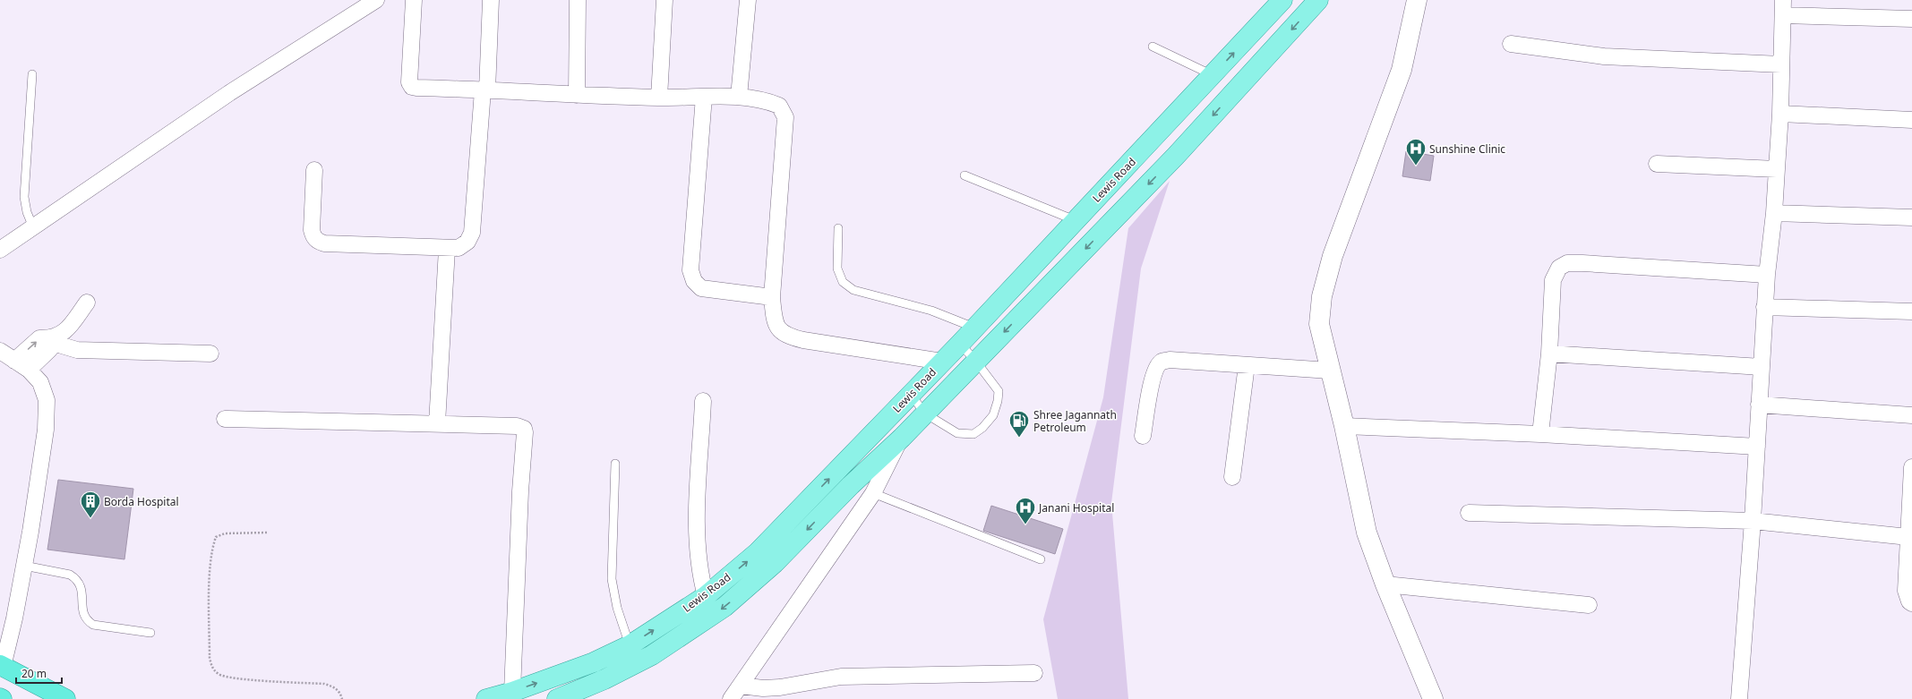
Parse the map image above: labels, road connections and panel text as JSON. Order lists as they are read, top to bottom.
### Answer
{
  "streets": {
    "main road": ["Lewis Road"]
  },
  "places": {
    "hospital": ["Sunshine Clinic", "Janani Hospital"],
    "fuel station": ["Shree Jagannath Petroleum"],
    "building": ["Borda Hospital"]
  },
  "scale_bar": "20 m"
}
